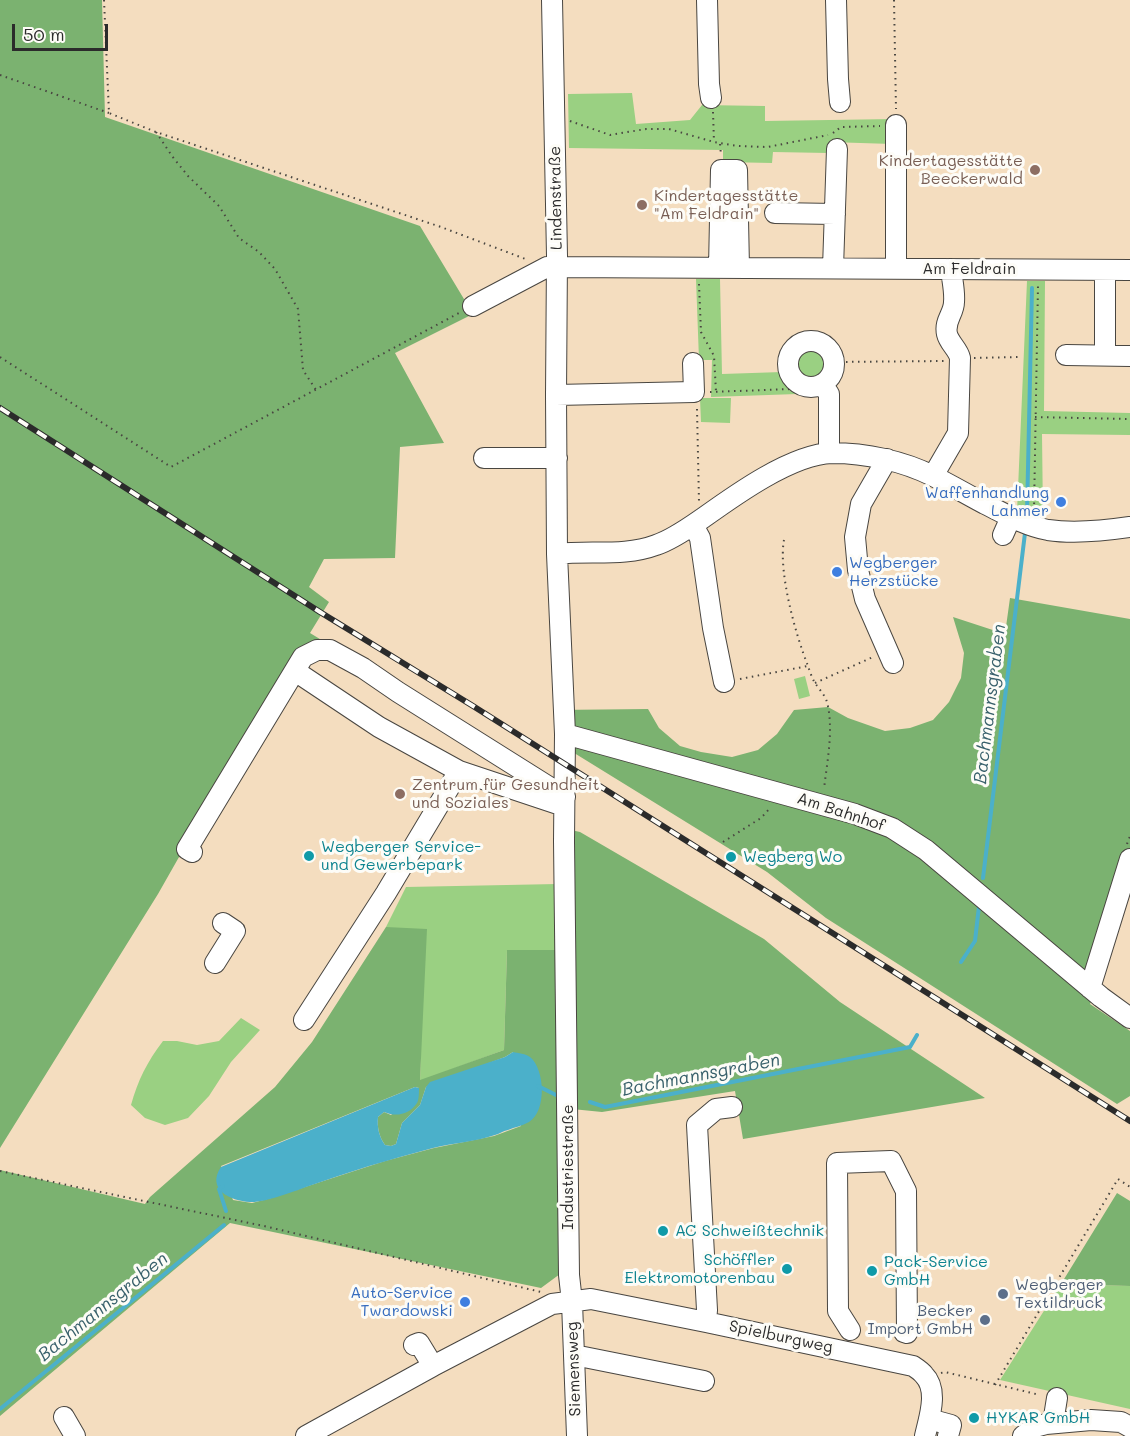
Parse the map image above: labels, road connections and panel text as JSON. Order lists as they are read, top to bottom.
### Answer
{
  "streets": {
    "street": [
      "Lindenstraße",
      "Am Feldrain",
      "Am Bahnhof",
      "Industriestraße",
      "Spielburgweg",
      "Siemensweg"
    ]
  },
  "crossings": [
    ["Lindenstraße", "Am Feldrain"],
    ["Lindenstraße", "Am Bahnhof"],
    ["Lindenstraße", "Industriestraße"],
    ["Am Bahnhof", "Industriestraße"],
    ["Industriestraße", "Spielburgweg"],
    ["Industriestraße", "Siemensweg"],
    ["Spielburgweg", "Siemensweg"]
  ],
  "water": ["Bachmannsgraben"],
  "places": [
    "Kindertagesstätte Beeckerwald",
    "Kindertagesstätte \"Am Feldrain\"",
    "Waffenhandlung Lahmer",
    "Wegberger Herzstücke",
    "Zentrum für Gesundheit und Soziales",
    "Wegberger Service- und Gewerbepark",
    "Wegberg Wo",
    "AC Schweißtechnik",
    "Schöffler Elektromotorenbau",
    "Pack-Service GmbH",
    "Wegberger Textildruck",
    "Auto-Service Twardowski",
    "Becker Import GmbH",
    "HYKAR GmbH"
  ],
  "scale_bar": "50 m"
}
